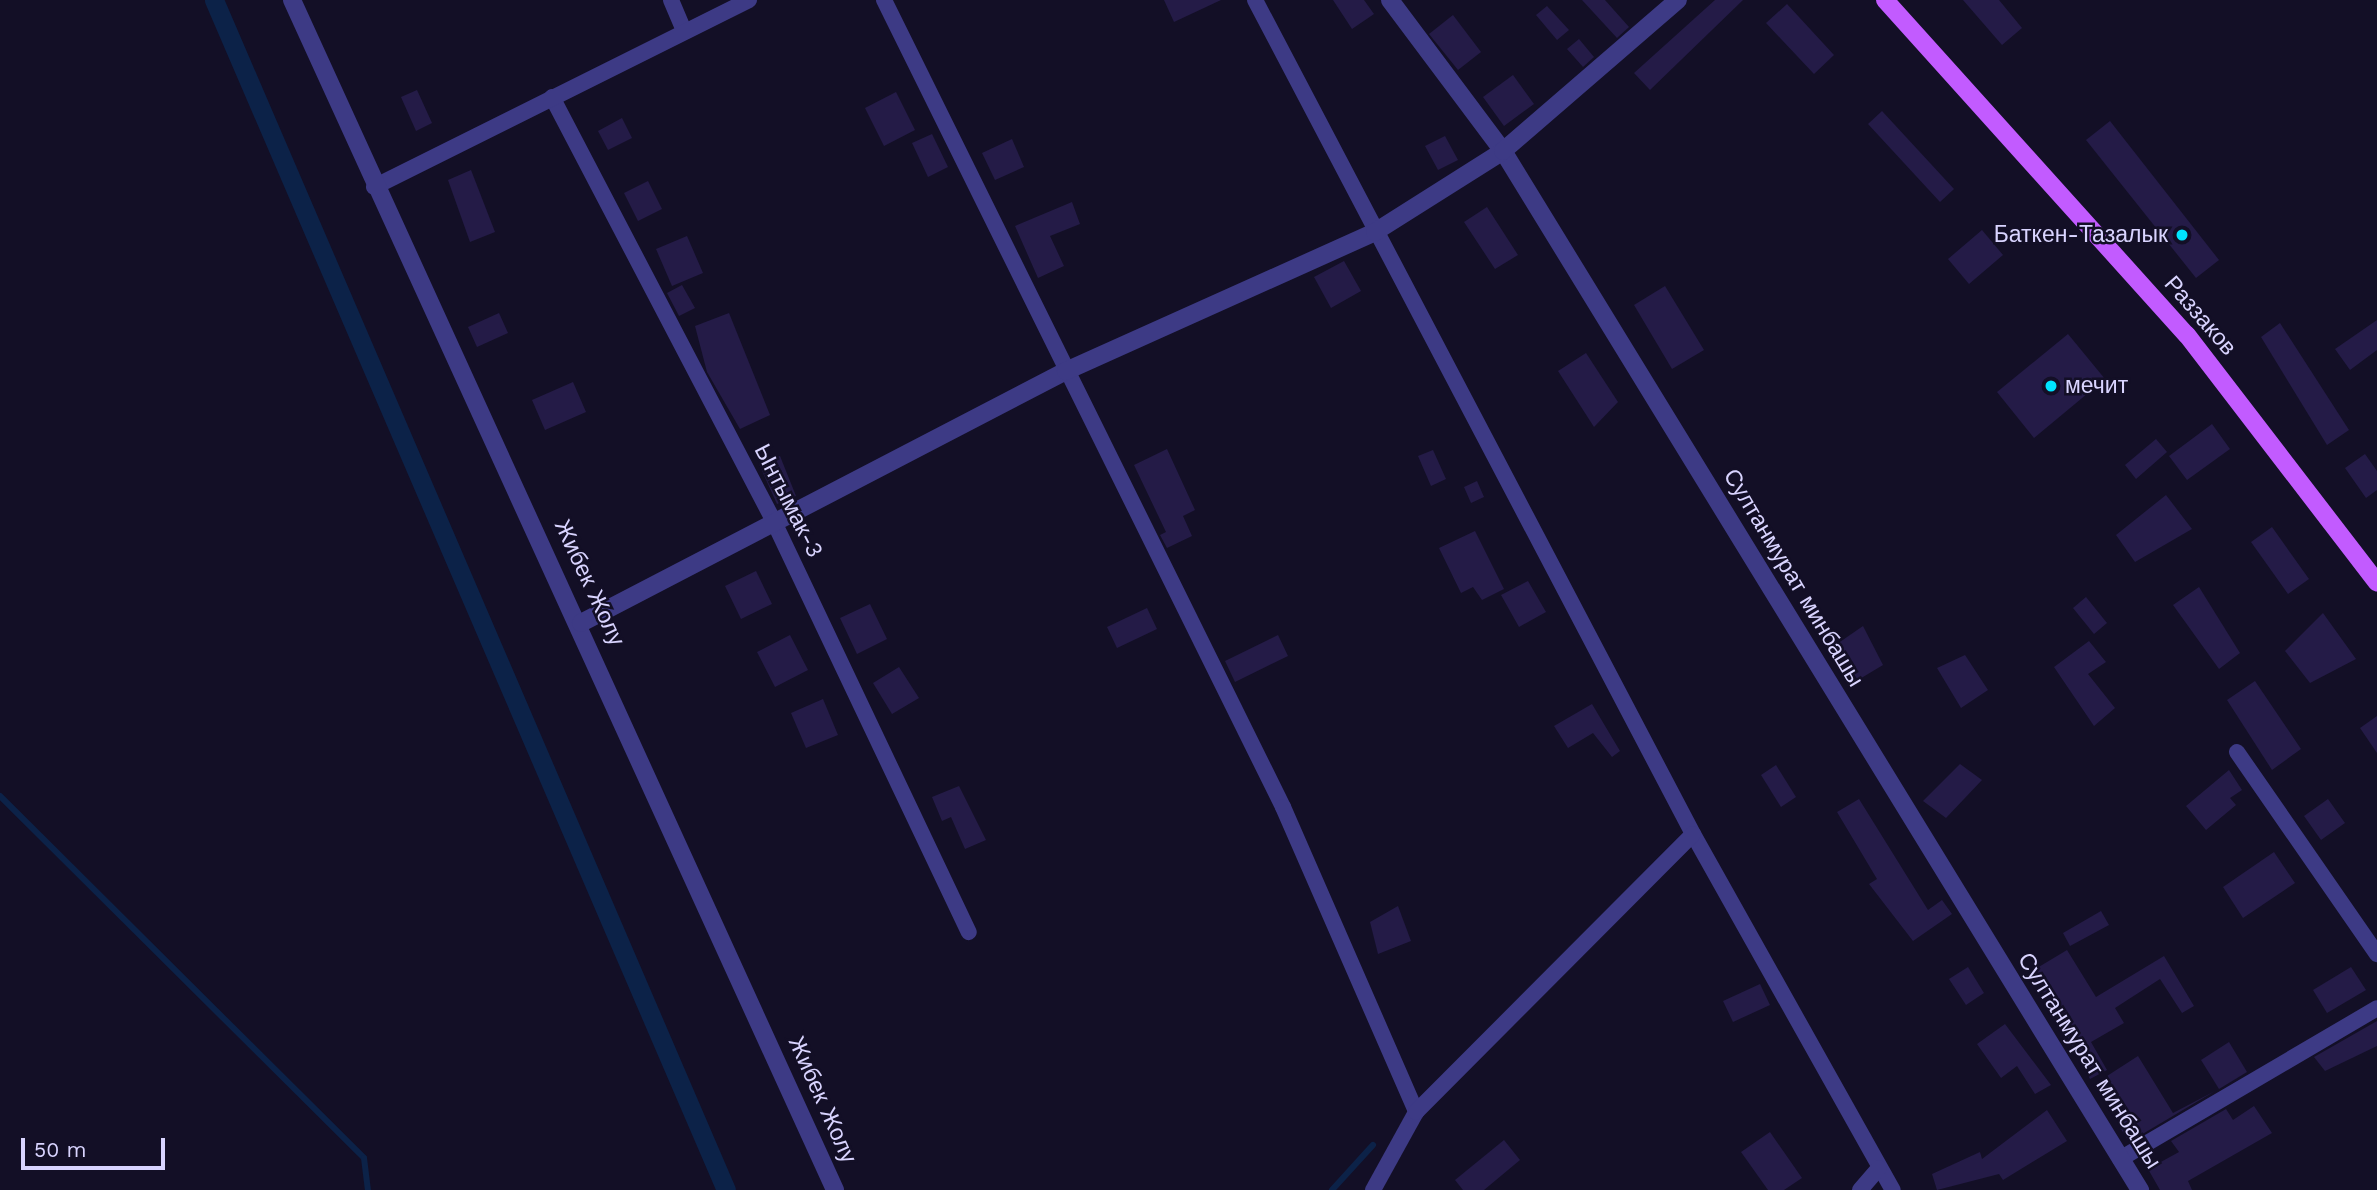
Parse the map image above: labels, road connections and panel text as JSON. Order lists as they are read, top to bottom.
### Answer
{
  "streets": {
    "main road": ["Раззаков"],
    "street": ["Ынтымак-3", "Султанмурат минбашы", "Жибек Жолу"]
  },
  "places": ["Баткен-Тазалык", "мечит"],
  "scale_bar": "50 m"
}
